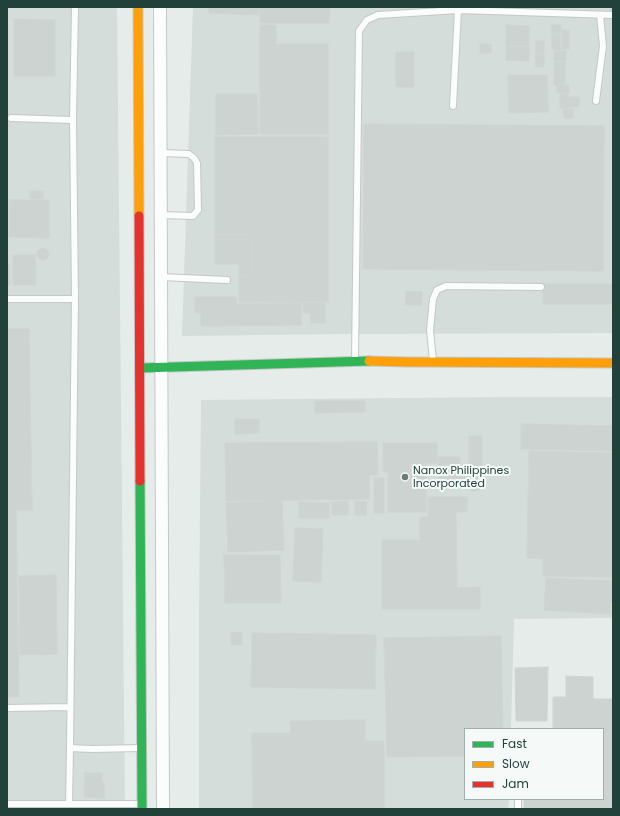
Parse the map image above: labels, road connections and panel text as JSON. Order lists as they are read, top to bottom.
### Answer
{
  "places": ["Nanox Philippines Incorporated"],
  "legend": ["Fast", "Slow", "Jam"]
}
